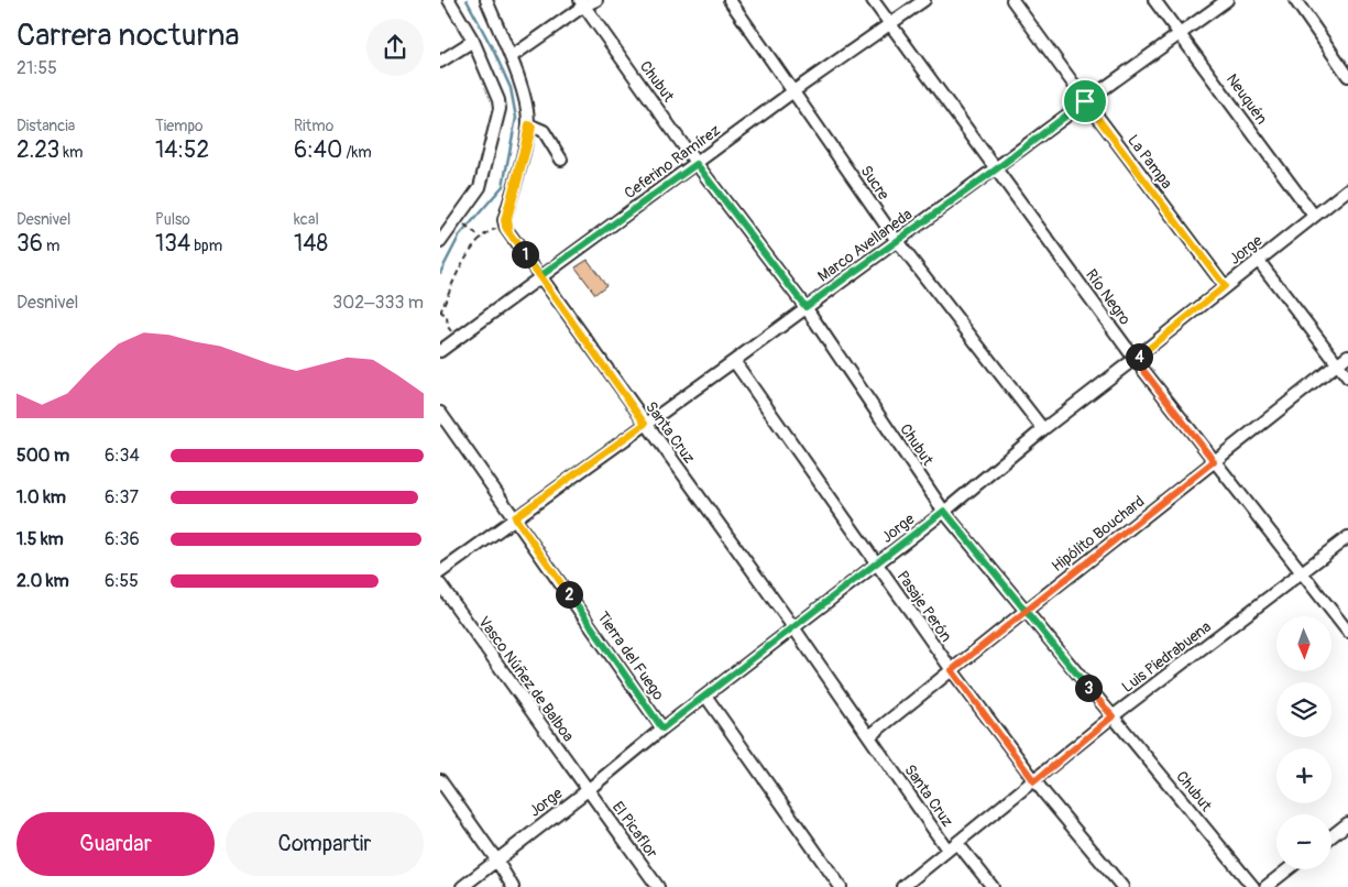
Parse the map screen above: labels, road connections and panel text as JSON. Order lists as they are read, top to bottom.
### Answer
{
  "streets": {
    "street": [
      "Chubut",
      "Neuquén",
      "Ceferino Ramírez",
      "La Pampa",
      "Sucre",
      "Marco Avellaneda",
      "Jorge",
      "Río Negro",
      "Santa Cruz",
      "Hipólito Bouchard",
      "Pasaje Perón",
      "Tierra del Fuego",
      "Luis Piedrabuena",
      "Vasco Núñez de Balboa",
      "El Picaflor"
    ]
  },
  "crossings": [
    ["Chubut", "Ceferino Ramírez"],
    ["Chubut", "Marco Avellaneda"],
    ["Chubut", "Jorge"],
    ["Chubut", "Hipólito Bouchard"],
    ["Chubut", "Luis Piedrabuena"],
    ["Neuquén", "Marco Avellaneda"],
    ["Neuquén", "Jorge"],
    ["Ceferino Ramírez", "Sucre"],
    ["Ceferino Ramírez", "Río Negro"],
    ["Ceferino Ramírez", "Santa Cruz"],
    ["La Pampa", "Marco Avellaneda"],
    ["La Pampa", "Jorge"],
    ["Sucre", "Marco Avellaneda"],
    ["Sucre", "Jorge"],
    ["Marco Avellaneda", "Río Negro"],
    ["Marco Avellaneda", "Santa Cruz"],
    ["Marco Avellaneda", "Pasaje Perón"],
    ["Marco Avellaneda", "Tierra del Fuego"],
    ["Jorge", "Río Negro"],
    ["Jorge", "Santa Cruz"],
    ["Jorge", "Pasaje Perón"],
    ["Jorge", "Tierra del Fuego"],
    ["Jorge", "Vasco Núñez de Balboa"],
    ["Jorge", "El Picaflor"],
    ["Río Negro", "Hipólito Bouchard"],
    ["Río Negro", "Luis Piedrabuena"],
    ["Santa Cruz", "Hipólito Bouchard"],
    ["Santa Cruz", "Luis Piedrabuena"],
    ["Hipólito Bouchard", "Pasaje Perón"],
    ["Pasaje Perón", "Luis Piedrabuena"],
    ["Vasco Núñez de Balboa", "El Picaflor"]
  ],
  "north": "bottom",
  "page": {
    "heading": ["Carrera nocturna", "21:55"],
    "stats": [
      ["Distancia", "2.23 km"],
      ["Tiempo", "14:52"],
      ["Ritmo", "6:40 /km"],
      ["Desnivel", "36 m"],
      ["Pulso", "134 bpm"],
      ["kcal", "148"]
    ],
    "pins": [
      "1",
      "4",
      "2",
      "3"
    ],
    "chart": ["Desnivel", "302–333 m"],
    "list": [
      {
        "name": "500 m",
        "note": "6:34"
      },
      {
        "name": "1.0 km",
        "note": "6:37"
      },
      {
        "name": "1.5 km",
        "note": "6:36"
      },
      {
        "name": "2.0 km",
        "note": "6:55"
      }
    ],
    "map_buttons": ["+", "−"],
    "buttons": ["Guardar", "Compartir"]
  }
}
